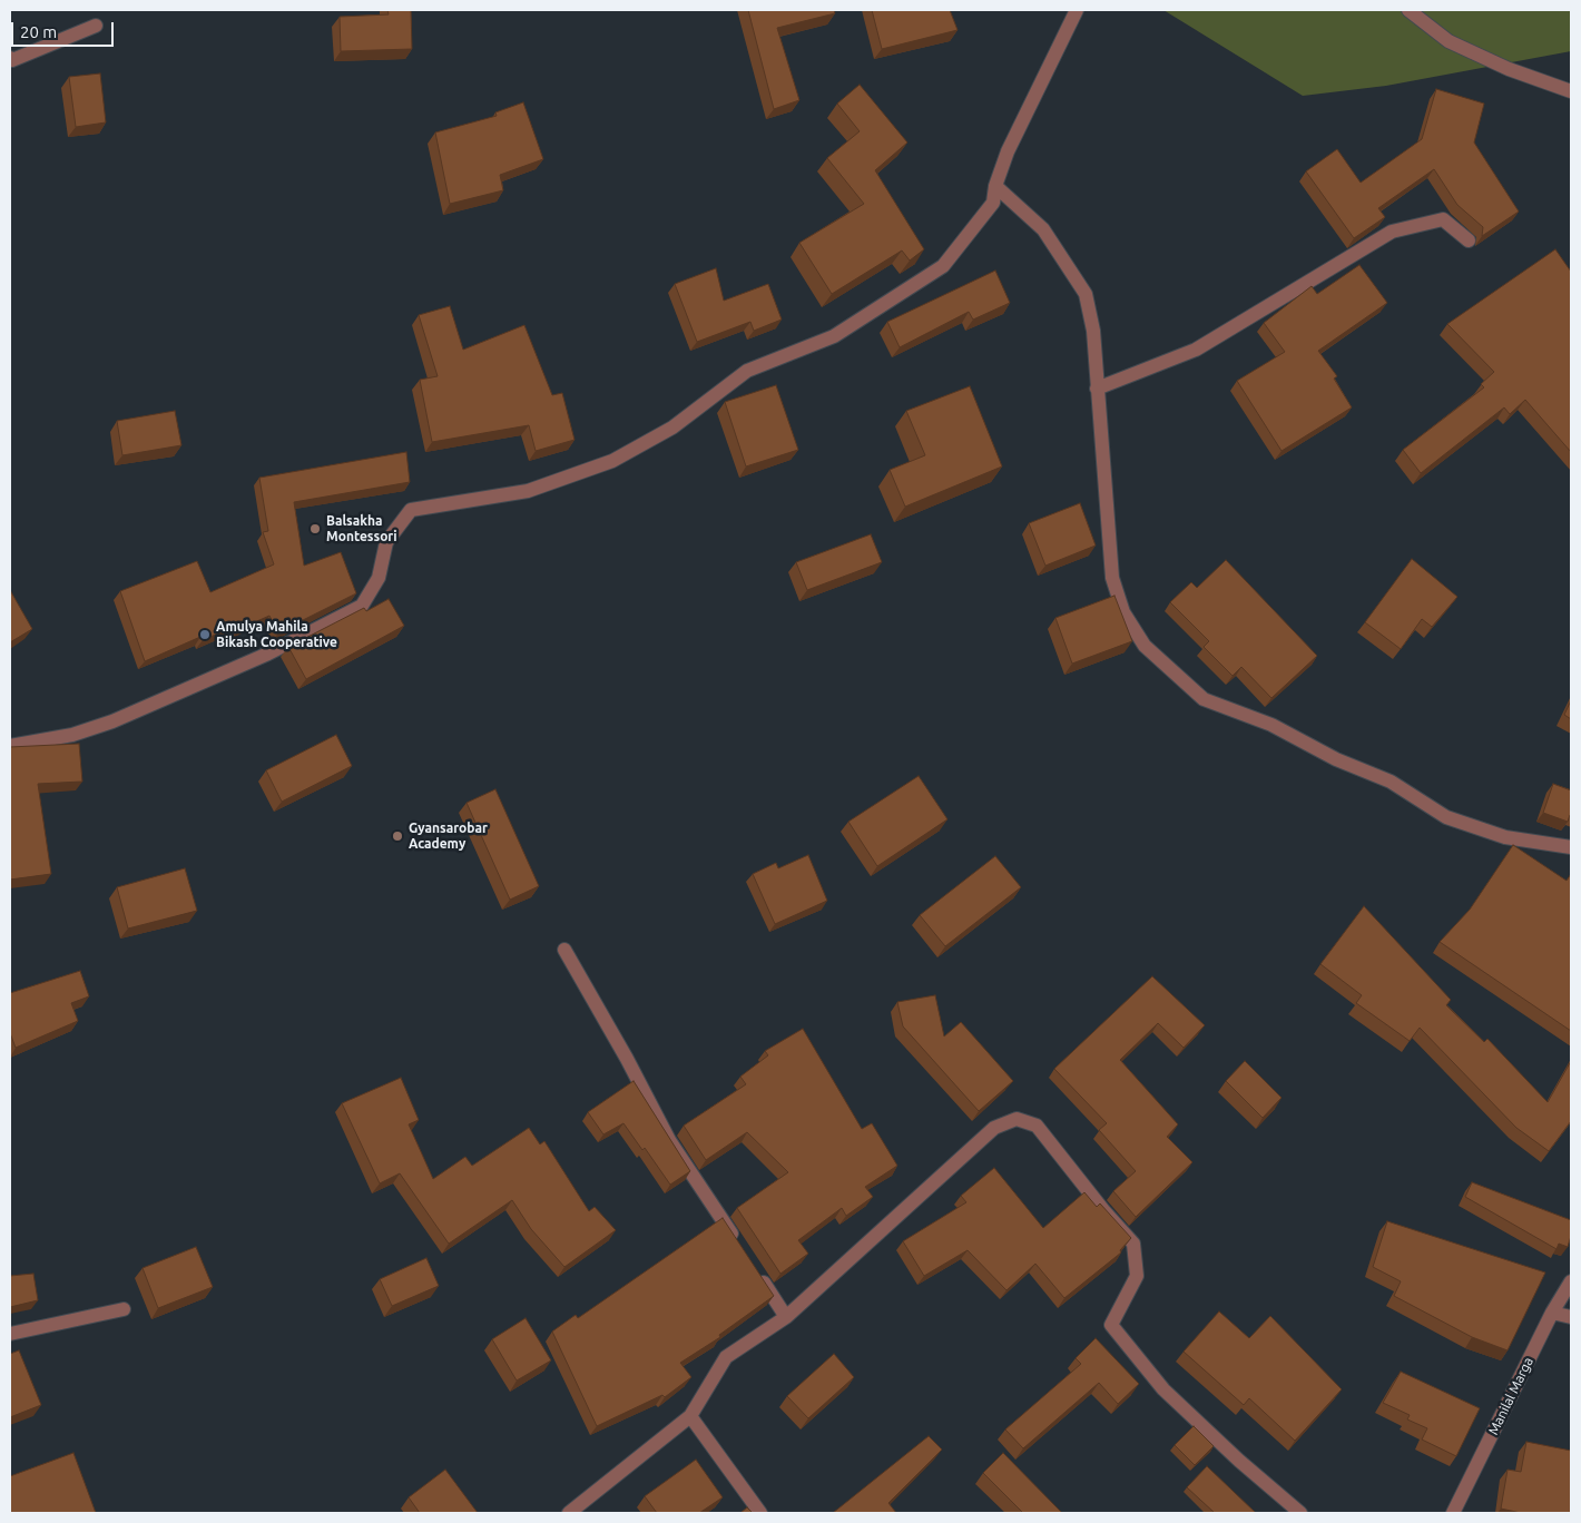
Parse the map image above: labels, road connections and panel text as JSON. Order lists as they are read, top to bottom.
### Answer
{
  "streets": {
    "street": ["Manilal Marga"]
  },
  "places": ["Balsakha Montessori", "Amulya Mahila Bikash Cooperative", "Gyansarobar Academy"],
  "scale_bar": "20 m"
}
